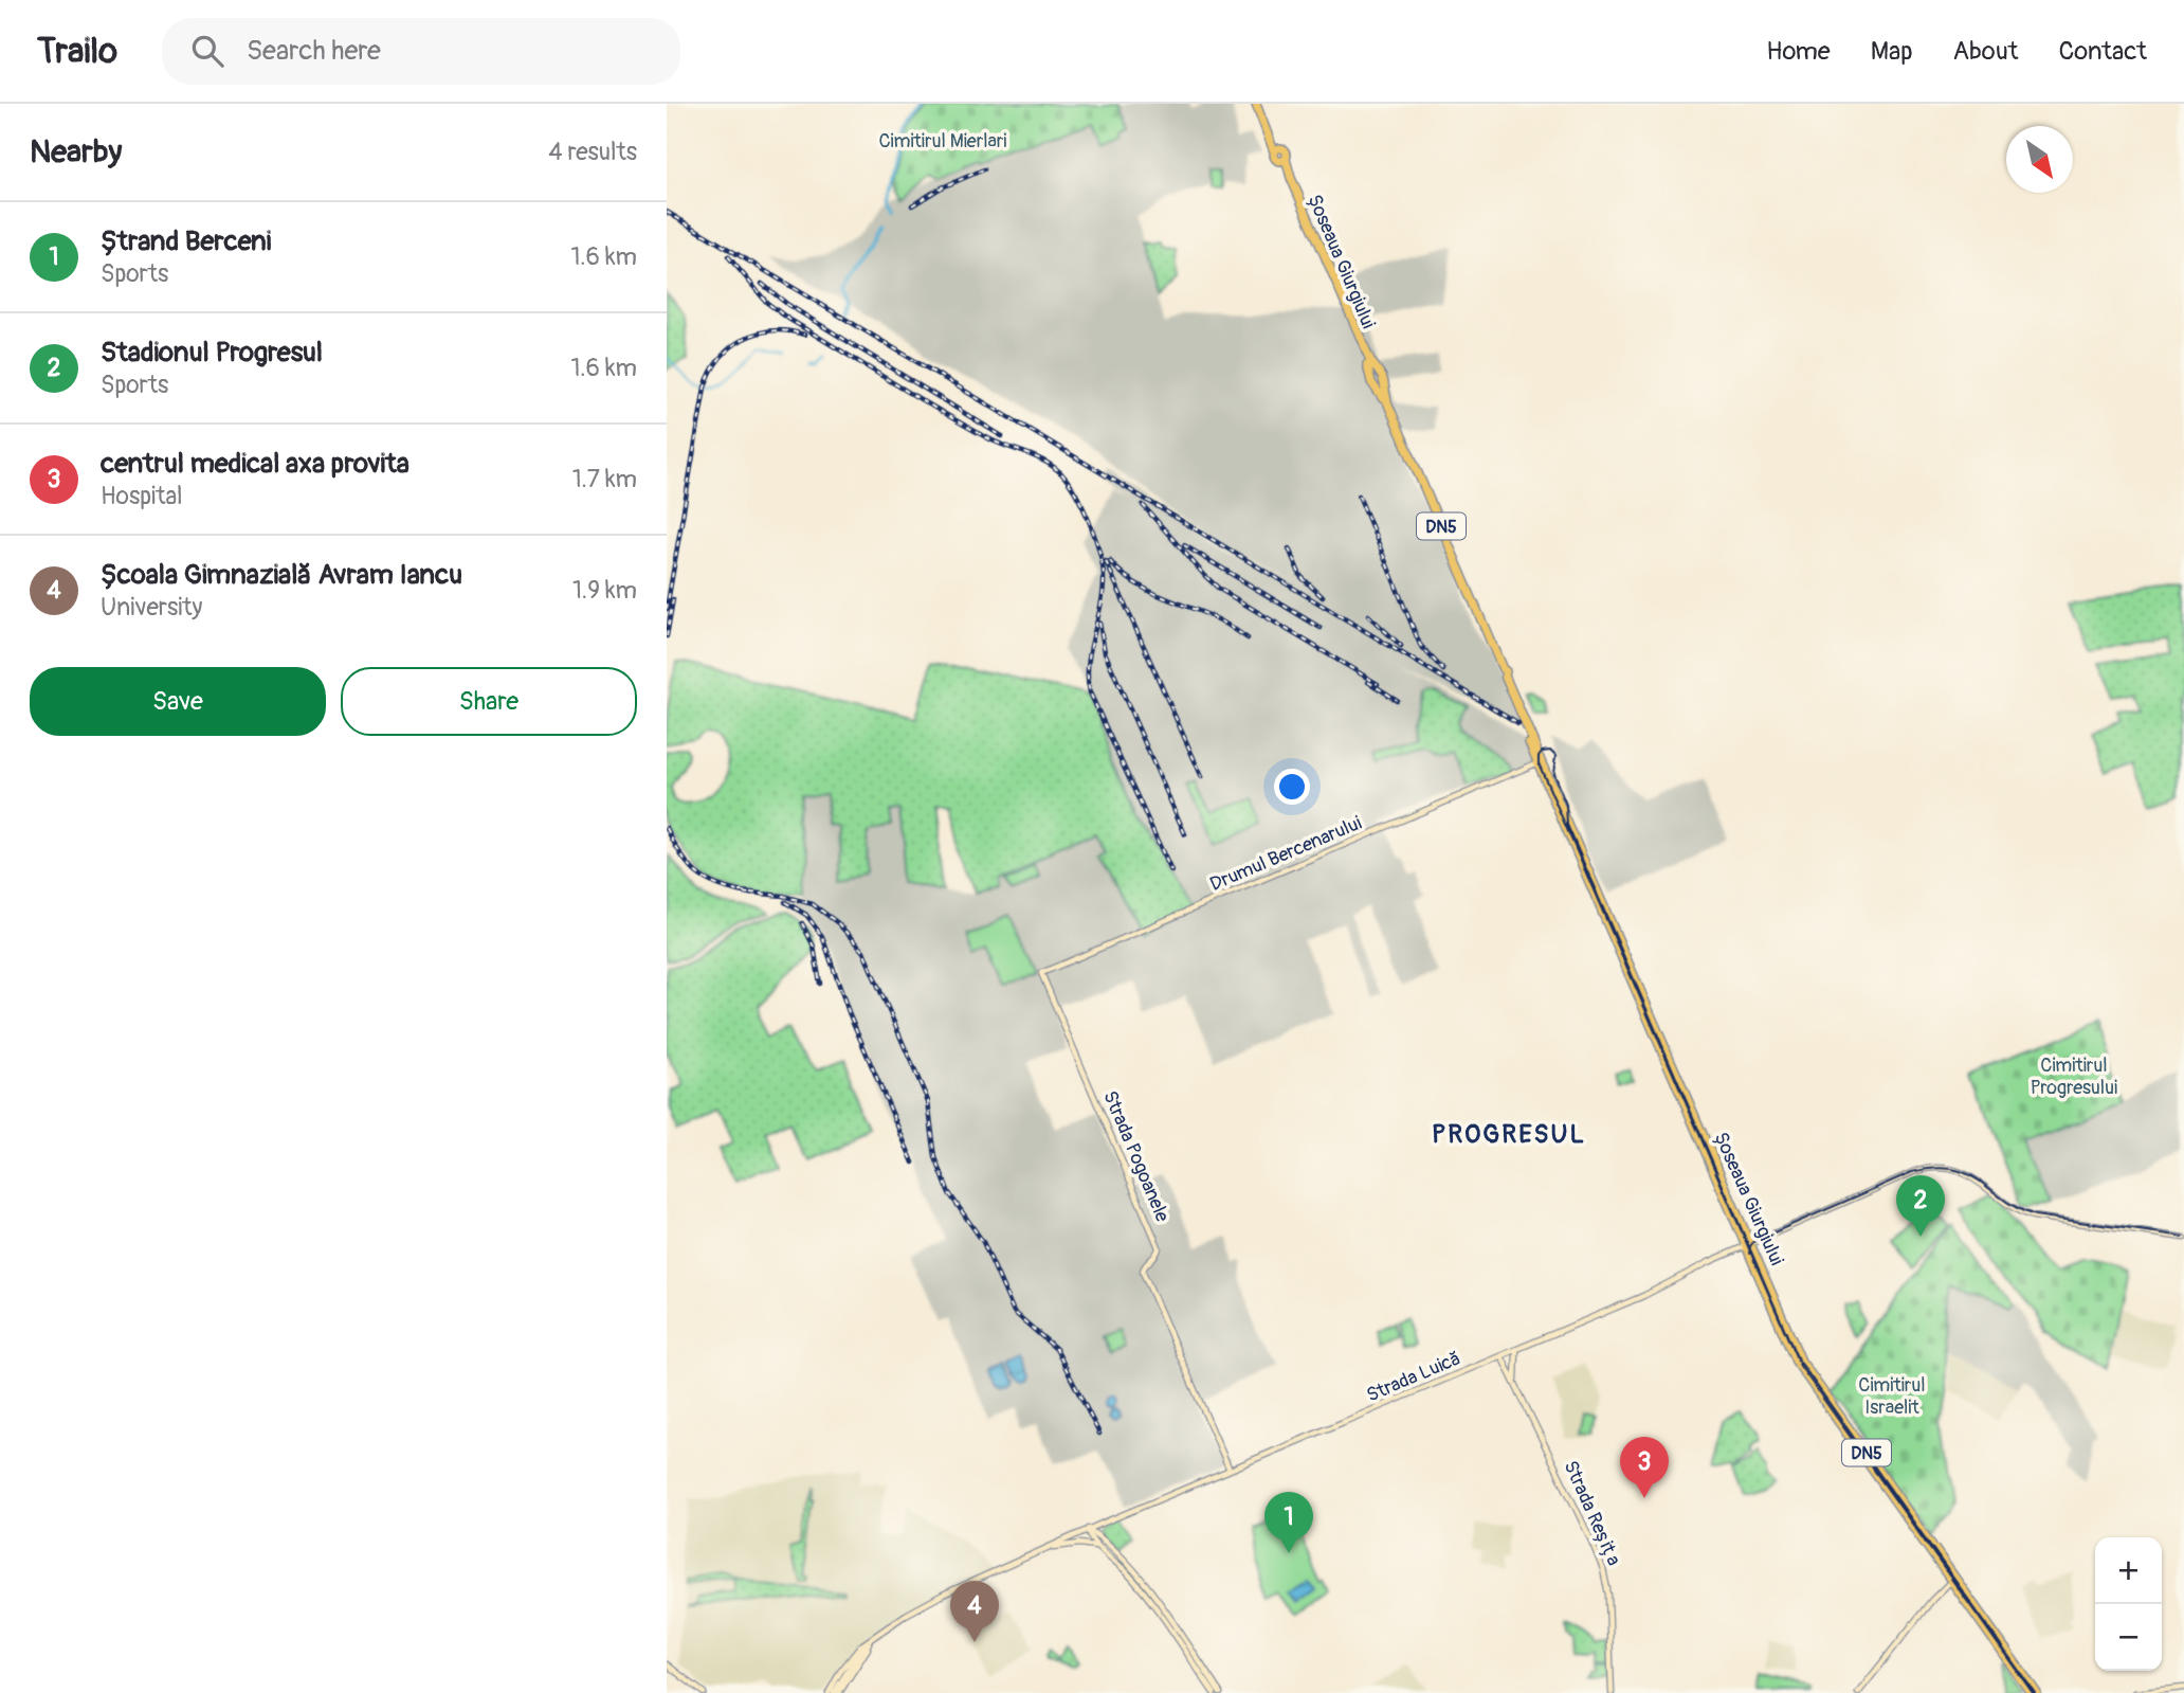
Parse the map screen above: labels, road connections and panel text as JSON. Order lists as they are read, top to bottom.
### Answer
{
  "streets": {
    "highway": ["Șoseaua Giurgiului", "DN5"],
    "main road": [
      "Drumul Bercenarului",
      "Strada Pogoanele",
      "Strada Luică",
      "Strada Reșița"
    ]
  },
  "crossings": [
    ["Șoseaua Giurgiului", "Drumul Bercenarului"],
    ["Șoseaua Giurgiului", "Strada Luică"],
    ["Drumul Bercenarului", "Strada Pogoanele"],
    ["Strada Pogoanele", "Strada Luică"],
    ["Strada Luică", "Strada Reșița"]
  ],
  "districts": ["PROGRESUL"],
  "parks": ["Cimitirul Mierlari", "Cimitirul Progresului", "Cimitirul Israelit"],
  "north": "bottom right",
  "page": {
    "header": "Trailo",
    "search": "Search here",
    "nav": [
      "Home",
      "Map",
      "About",
      "Contact"
    ],
    "heading": ["Nearby", "4 results"],
    "list": [
      {
        "mark": "1",
        "name": "Ștrand Berceni",
        "note": "Sports",
        "value": "1.6 km"
      },
      {
        "mark": "2",
        "name": "Stadionul Progresul",
        "note": "Sports",
        "value": "1.6 km"
      },
      {
        "mark": "3",
        "name": "centrul medical axa provita",
        "note": "Hospital",
        "value": "1.7 km"
      },
      {
        "mark": "4",
        "name": "Școala Gimnazială Avram Iancu",
        "note": "University",
        "value": "1.9 km"
      }
    ],
    "buttons": ["Save", "Share"],
    "pins": [
      "2",
      "3",
      "1",
      "4"
    ],
    "map_buttons": ["+", "−"]
  }
}
